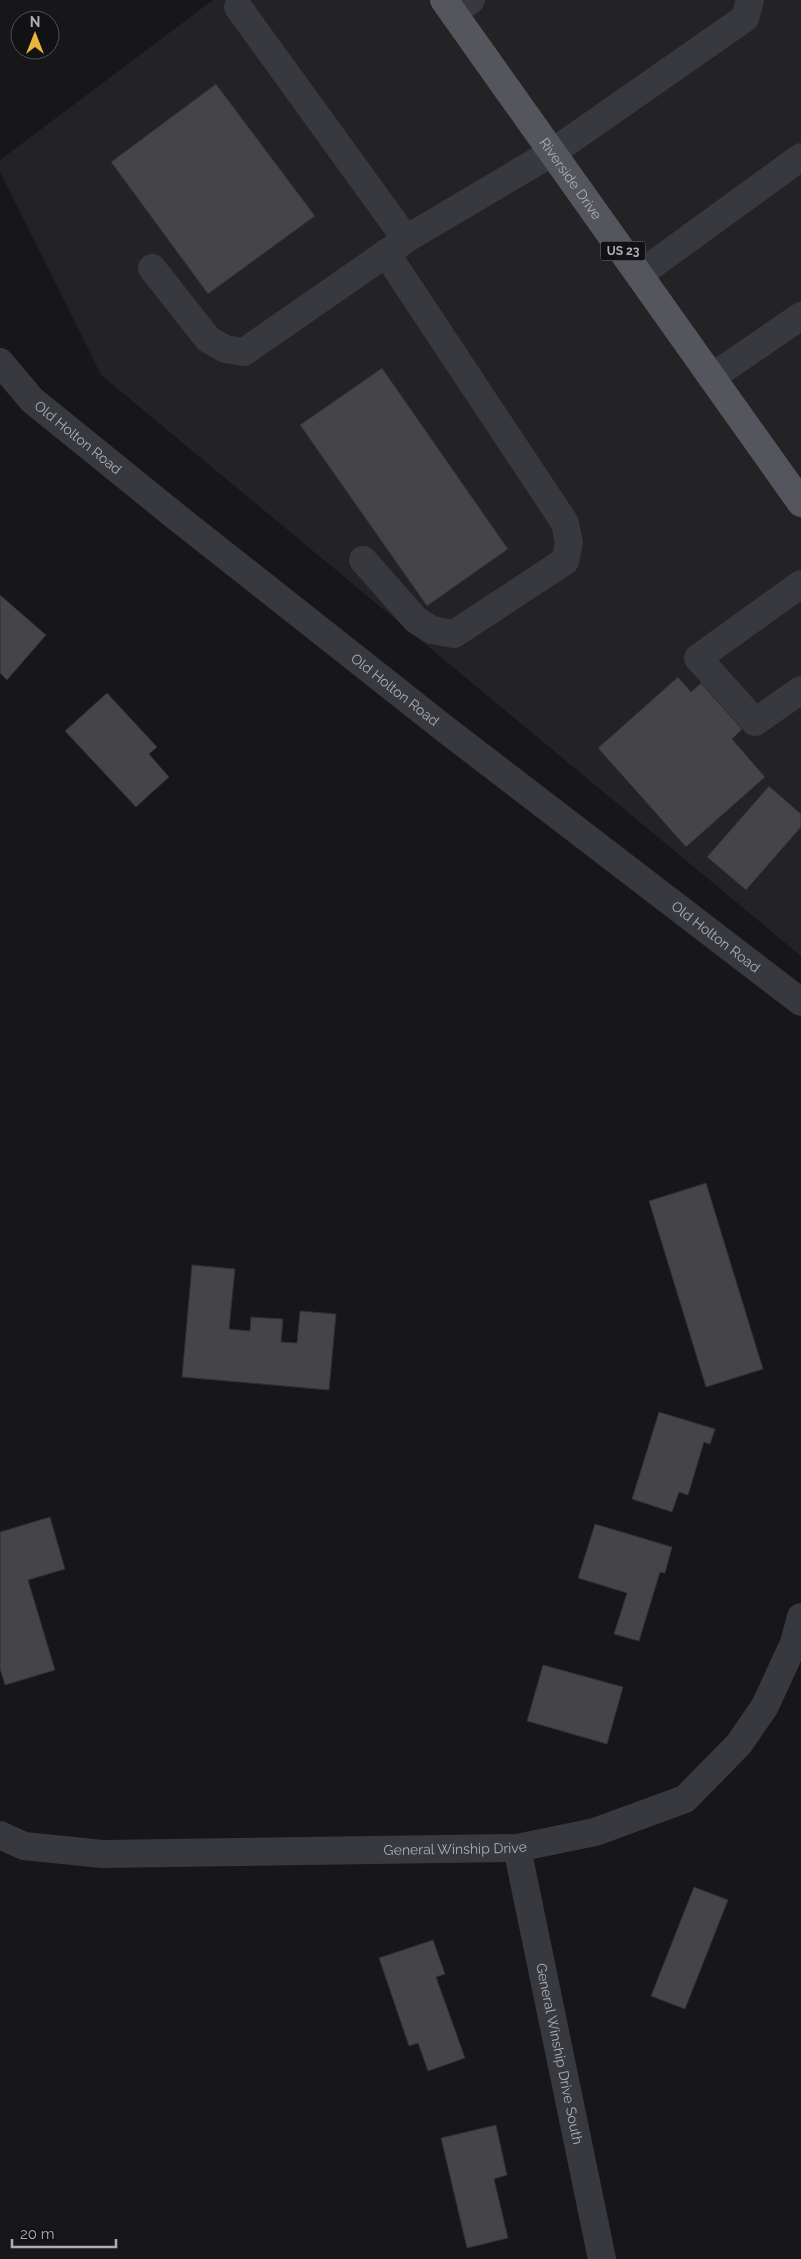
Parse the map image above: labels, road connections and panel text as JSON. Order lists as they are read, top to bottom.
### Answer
{
  "streets": {
    "main road": ["Riverside Drive", "US 23"],
    "street": ["Old Holton Road", "General Winship Drive", "General Winship Drive South"]
  },
  "crossings": [
    ["General Winship Drive", "General Winship Drive South"]
  ],
  "scale_bar": "20 m",
  "north": "top"
}
